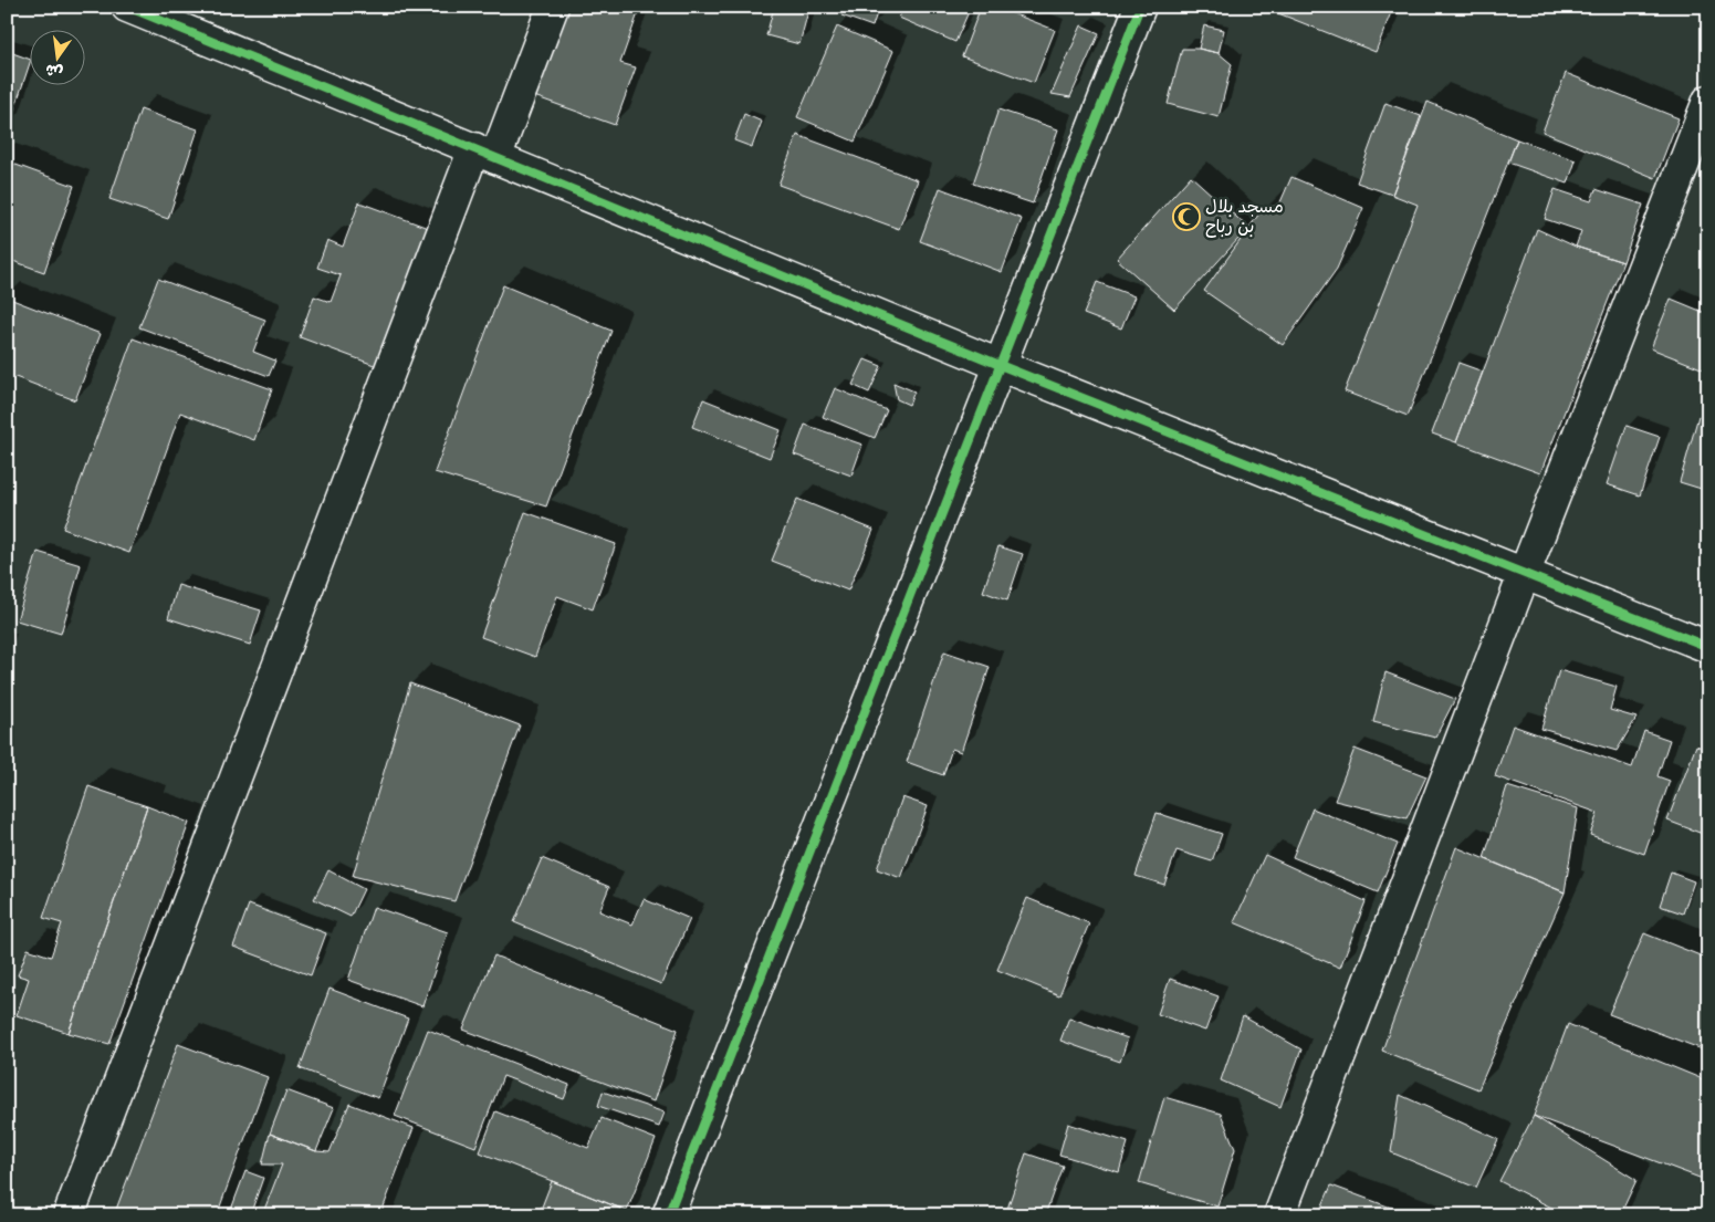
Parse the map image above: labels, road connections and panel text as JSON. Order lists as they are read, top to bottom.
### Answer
{
  "places": {
    "mosque": ["مسجد بلال بن رباح"]
  },
  "north": "bottom"
}
